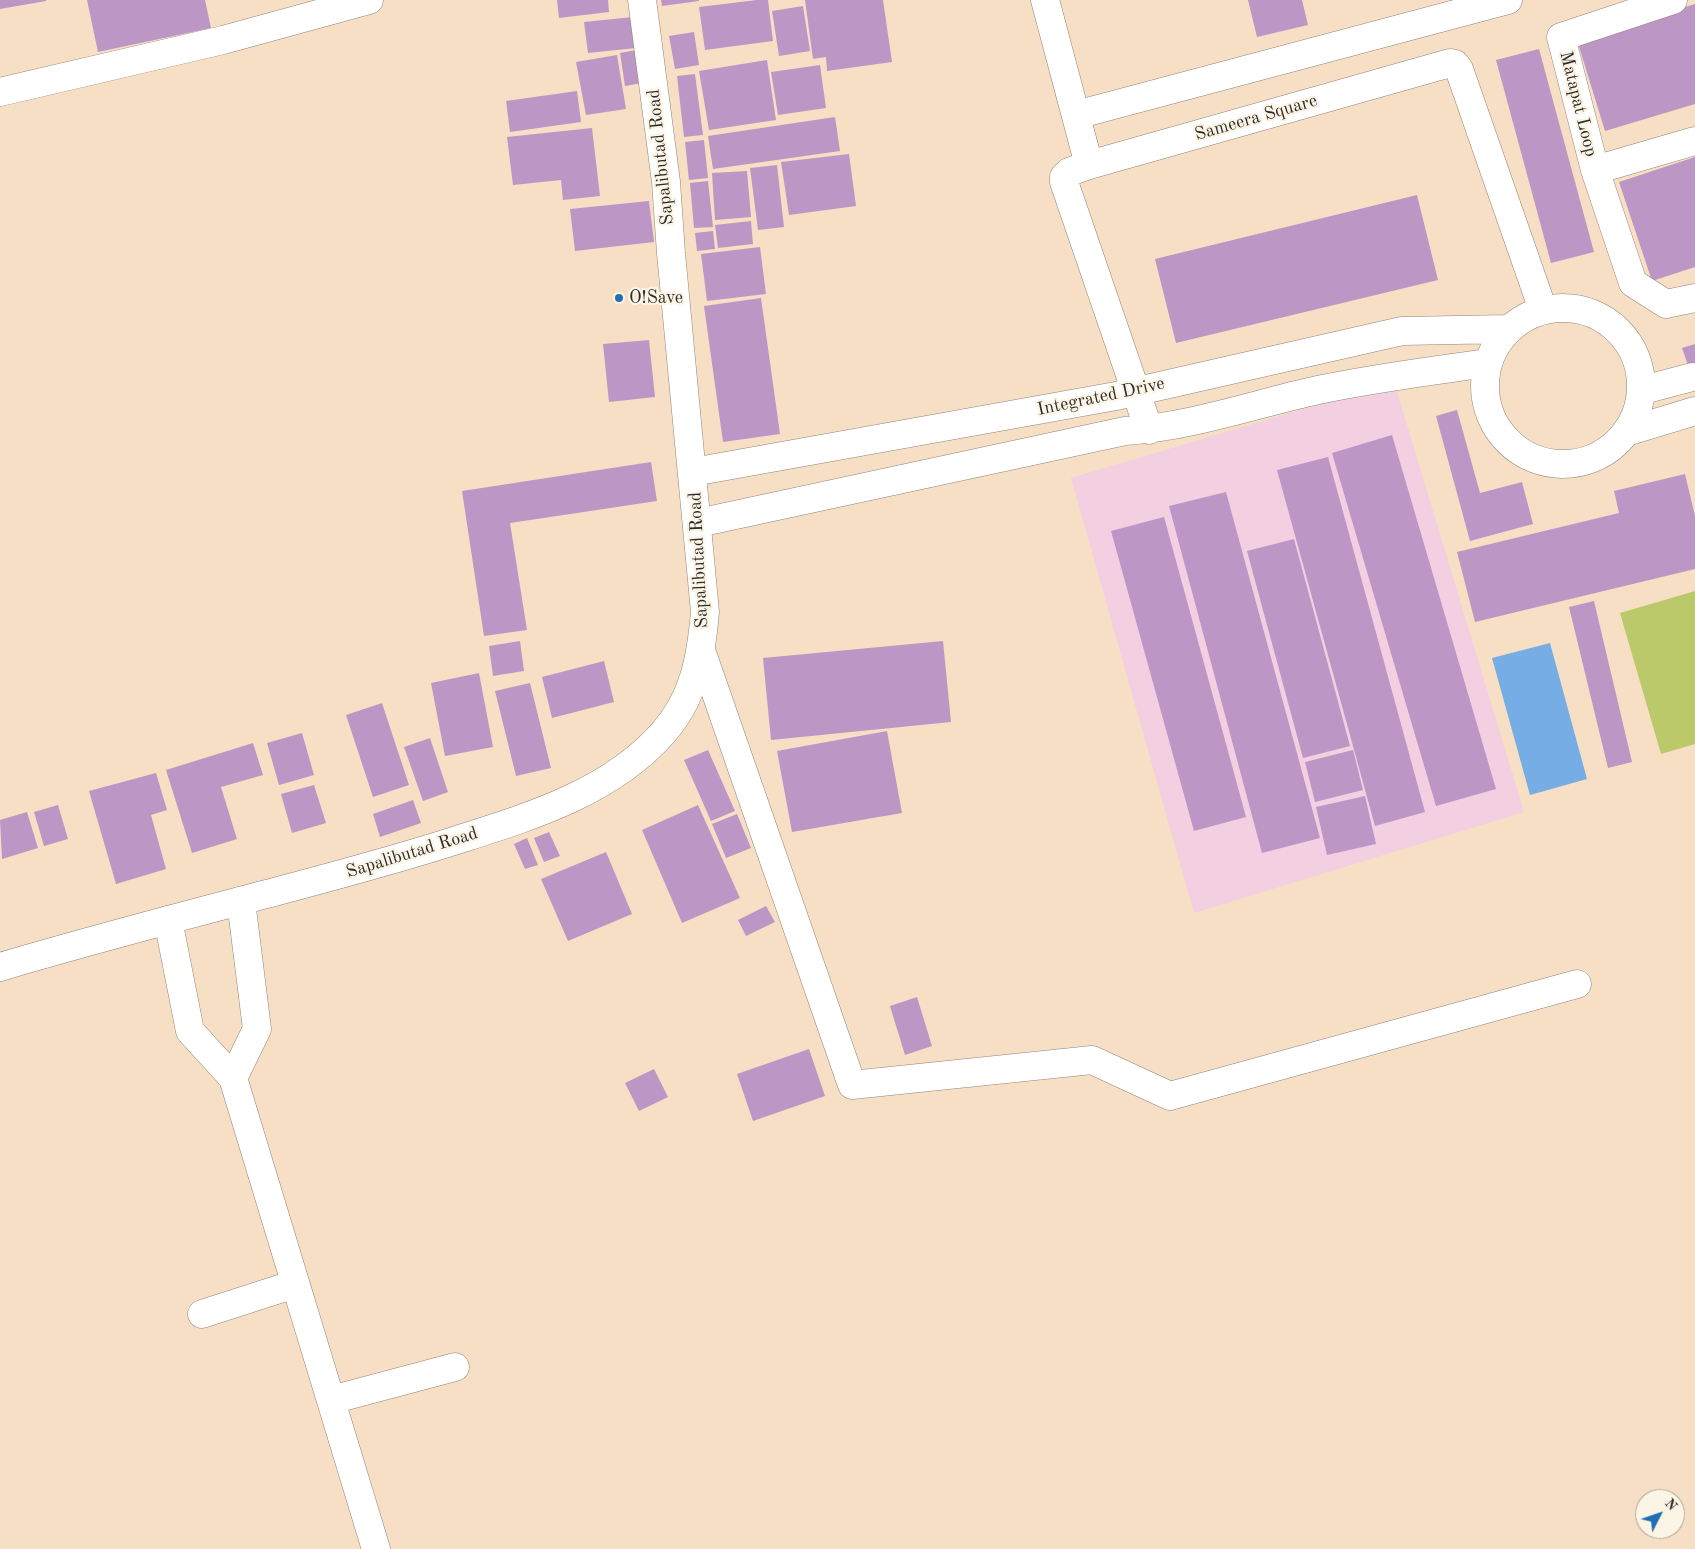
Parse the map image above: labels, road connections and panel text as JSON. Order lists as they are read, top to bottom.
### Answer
{
  "streets": {
    "street": [
      "Matapat Loop",
      "Sameera Square",
      "Sapalibutad Road",
      "Integrated Drive"
    ]
  },
  "crossings": [
    ["Sameera Square", "Integrated Drive"],
    ["Sapalibutad Road", "Integrated Drive"]
  ],
  "places": ["O!Save"],
  "north": "top right"
}
